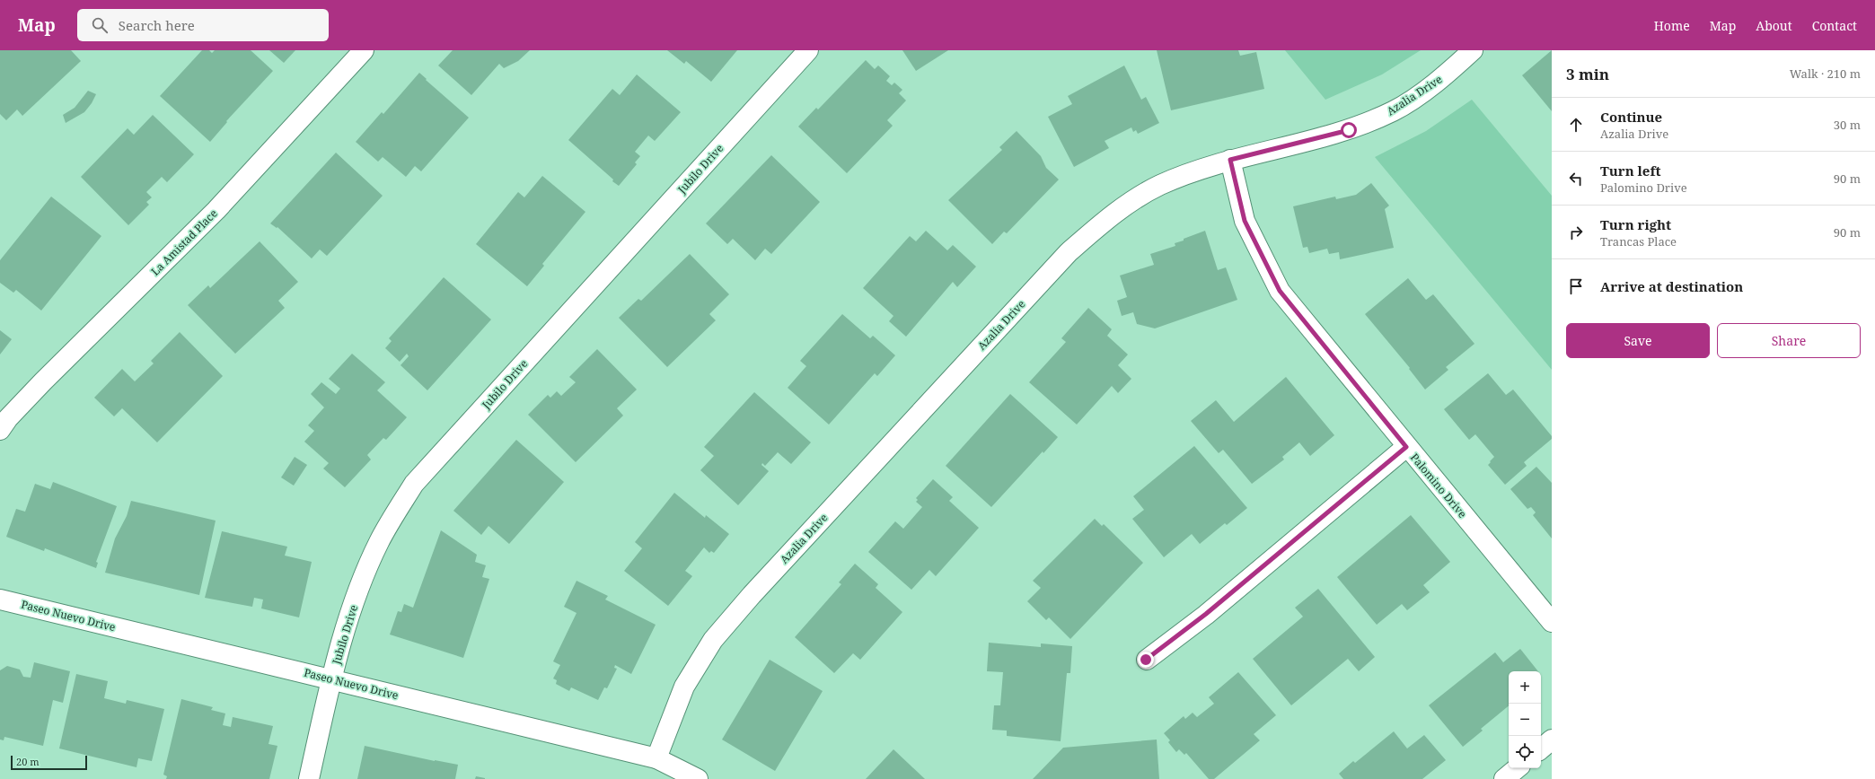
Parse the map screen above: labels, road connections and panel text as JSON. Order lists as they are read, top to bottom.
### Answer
{
  "streets": {
    "street": [
      "Azalia Drive",
      "Jubilo Drive",
      "La Amistad Place",
      "Palomino Drive",
      "Paseo Nuevo Drive"
    ]
  },
  "crossings": [
    ["Azalia Drive", "Palomino Drive"],
    ["Azalia Drive", "Paseo Nuevo Drive"],
    ["Jubilo Drive", "Paseo Nuevo Drive"]
  ],
  "scale_bar": "20 m",
  "page": {
    "header": "Map",
    "search": "Search here",
    "nav": [
      "Home",
      "Map",
      "About",
      "Contact"
    ],
    "heading": ["3 min", "Walk · 210 m"],
    "list": [
      ["Continue", "Azalia Drive", "30 m"],
      ["Turn left", "Palomino Drive", "90 m"],
      ["Turn right", "Trancas Place", "90 m"],
      "Arrive at destination"
    ],
    "buttons": ["Save", "Share"],
    "map_buttons": ["+", "−"],
    "scale": "20 m"
  }
}
